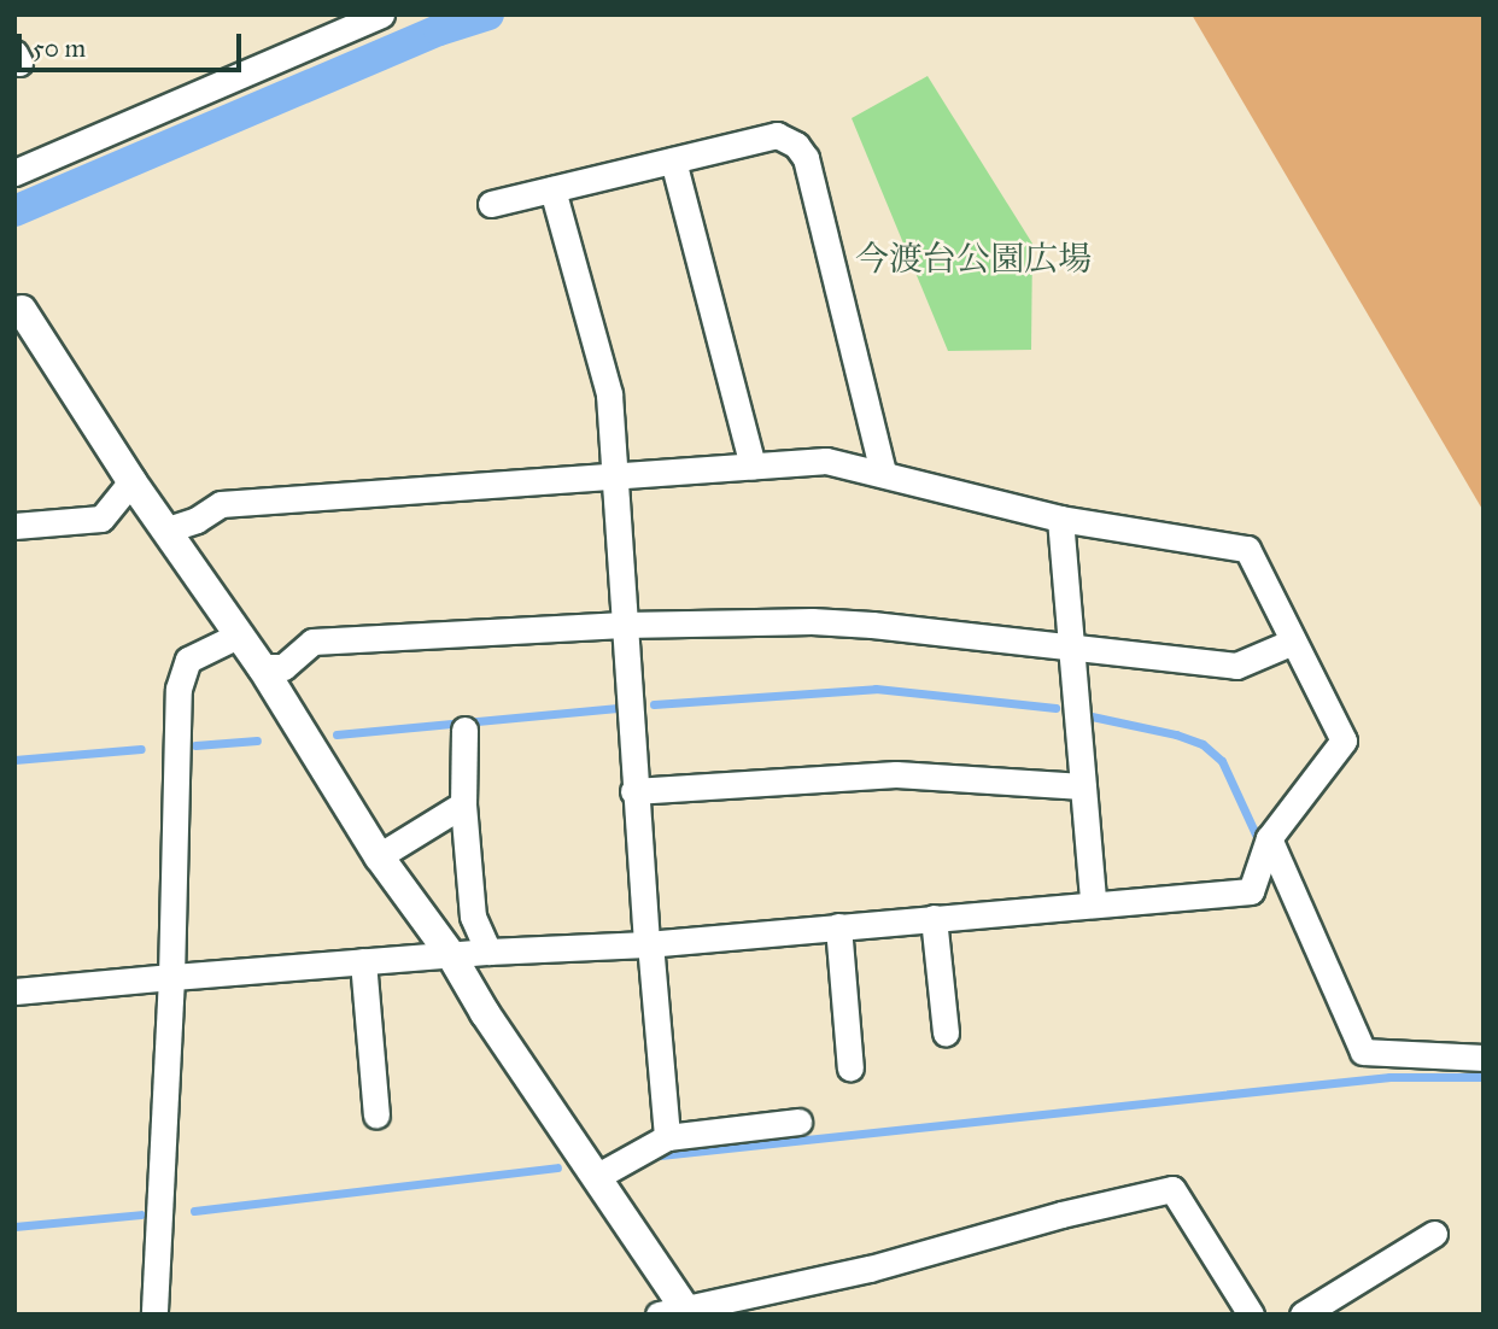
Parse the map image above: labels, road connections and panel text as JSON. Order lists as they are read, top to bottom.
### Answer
{
  "parks": ["今渡台公園広場"],
  "scale_bar": "50 m"
}
